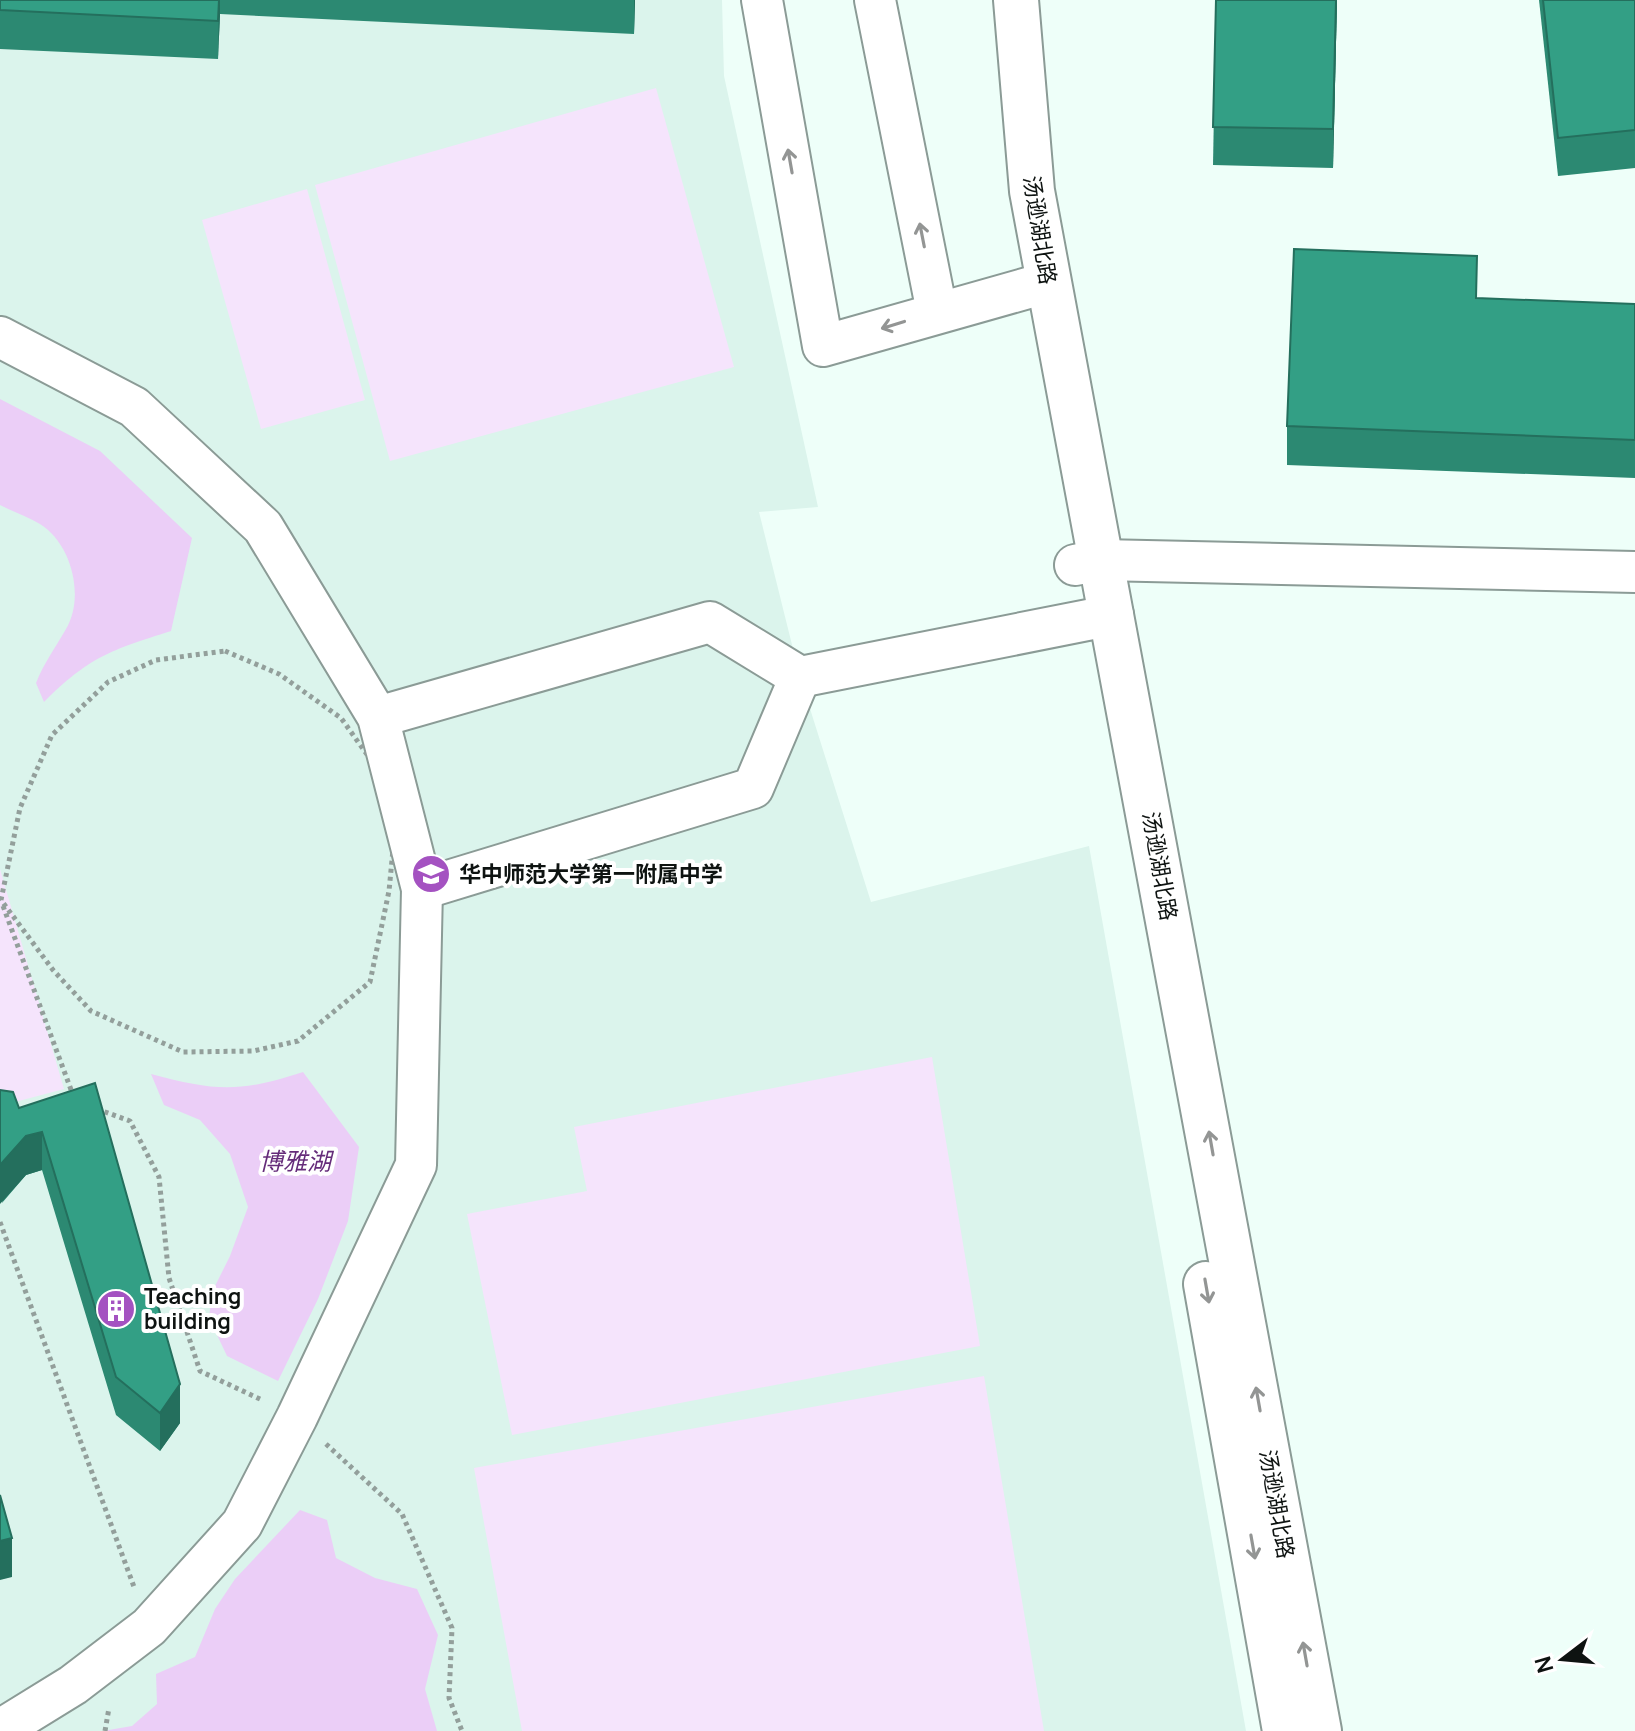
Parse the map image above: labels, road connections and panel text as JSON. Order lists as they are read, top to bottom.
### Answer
{
  "streets": {
    "main road": ["汤逊湖北路"]
  },
  "water": ["博雅湖"],
  "places": {
    "school or university": ["华中师范大学第一附属中学"],
    "building": ["Teaching building"]
  },
  "north": "left"
}
